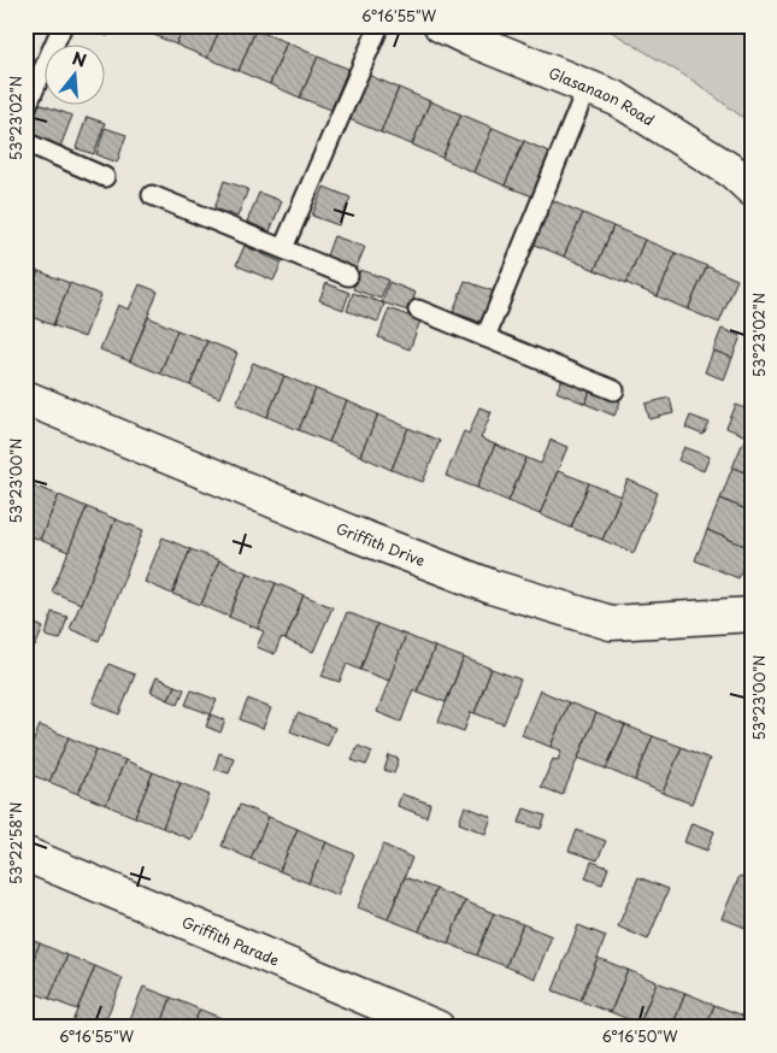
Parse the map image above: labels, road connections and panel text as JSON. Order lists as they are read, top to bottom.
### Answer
{
  "streets": {
    "street": ["Glasanaon Road", "Griffith Drive", "Griffith Parade"]
  },
  "north": "top",
  "coordinates": [
    "6°16'55\"W",
    "53°23'02\"N",
    "53°23'00\"N",
    "53°22'58\"N",
    "6°16'50\"W"
  ]
}
